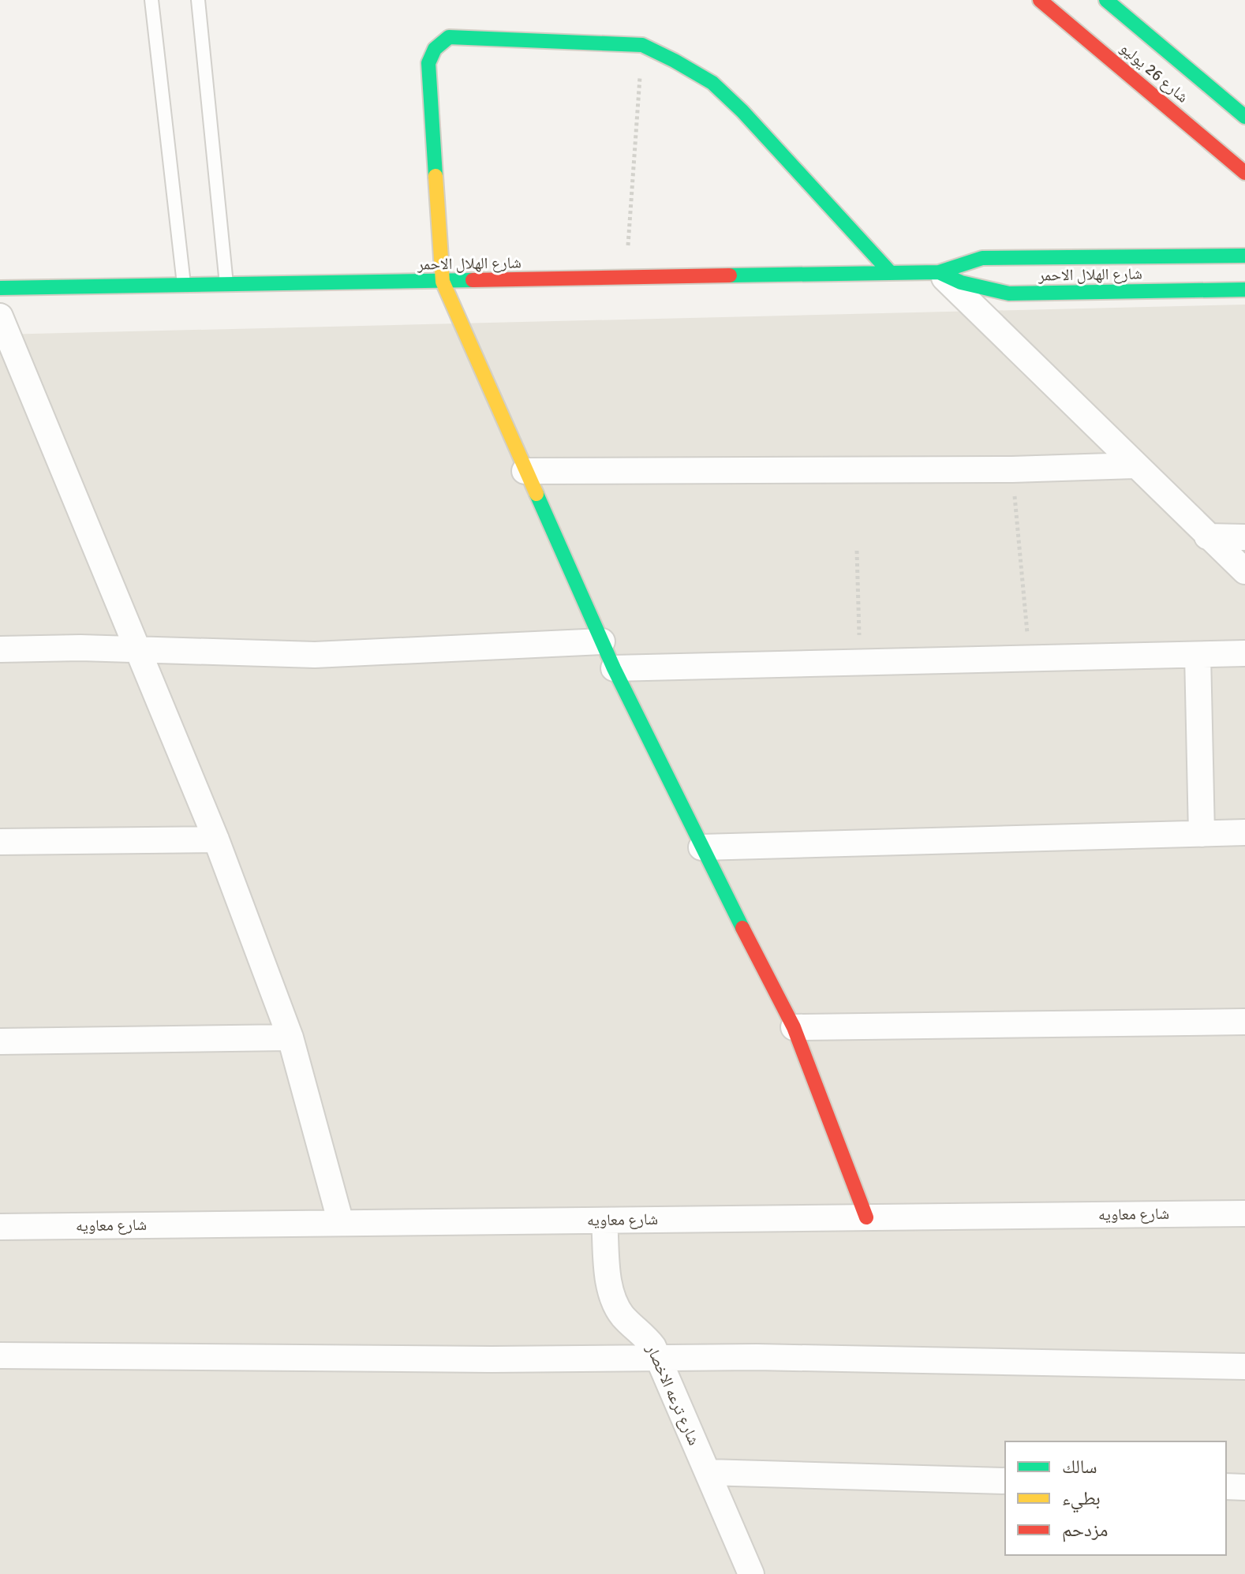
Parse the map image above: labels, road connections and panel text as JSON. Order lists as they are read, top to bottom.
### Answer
{
  "streets": {
    "street": [
      "شارع 26 يوليو",
      "شارع الهلال الاحمر",
      "شارع معاويه",
      "شارع ترعه الاخصار"
    ]
  },
  "crossings": [
    ["شارع معاويه", "شارع ترعه الاخصار"]
  ],
  "legend": ["سالك", "بطيء", "مزدحم"]
}
